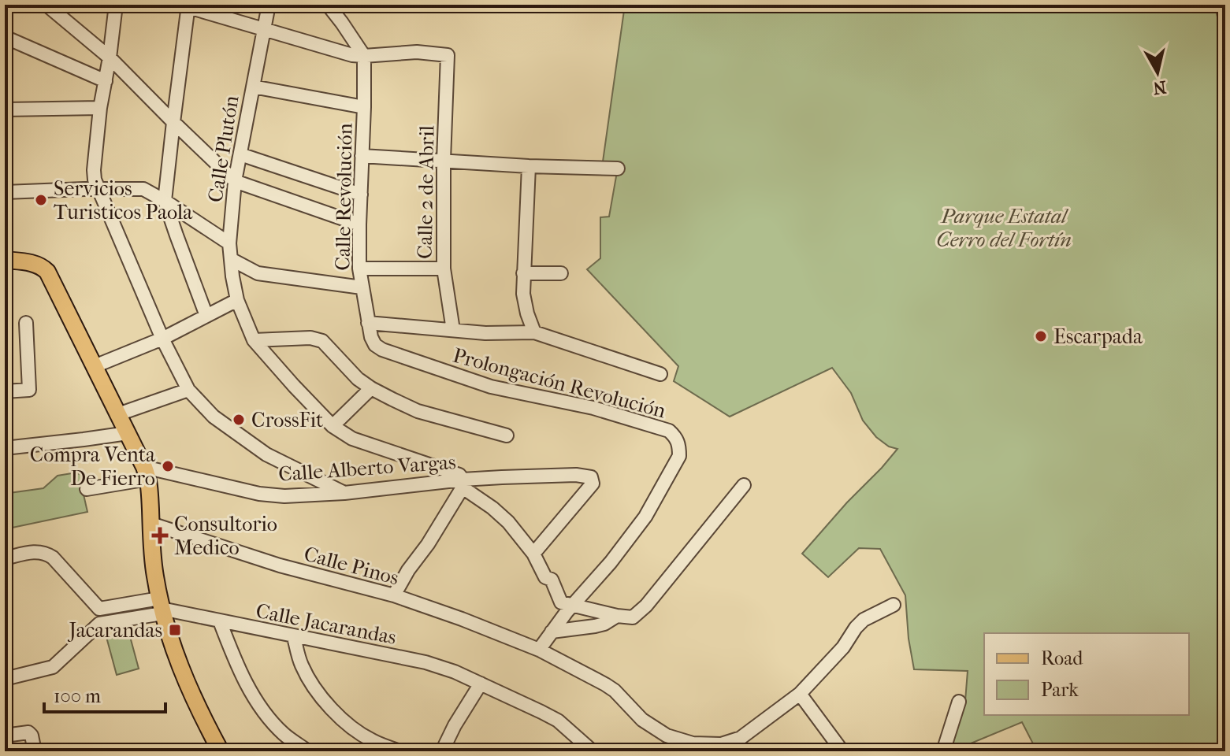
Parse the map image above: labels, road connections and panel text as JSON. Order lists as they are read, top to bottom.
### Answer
{
  "streets": {
    "street": [
      "Calle Plutón",
      "Calle 2 de Abril",
      "Calle Revolución",
      "Prolongación Revolución",
      "Calle Alberto Vargas",
      "Calle Pinos",
      "Calle Jacarandas"
    ]
  },
  "crossings": [
    ["Calle Plutón", "Prolongación Revolución"],
    ["Calle Plutón", "Calle Alberto Vargas"],
    ["Calle 2 de Abril", "Calle Revolución"],
    ["Calle Revolución", "Prolongación Revolución"],
    ["Prolongación Revolución", "Calle Pinos"]
  ],
  "parks": ["Parque Estatal Cerro del Fortín"],
  "places": {
    "other": [
      "Servicios Turisticos Paola",
      "Escarpada",
      "CrossFit",
      "Compra Venta De Fierro"
    ],
    "health": ["Consultorio Medico"],
    "transit": ["Jacarandas"]
  },
  "legend": ["Road", "Park"],
  "scale_bar": "100 m",
  "north": "bottom"
}
